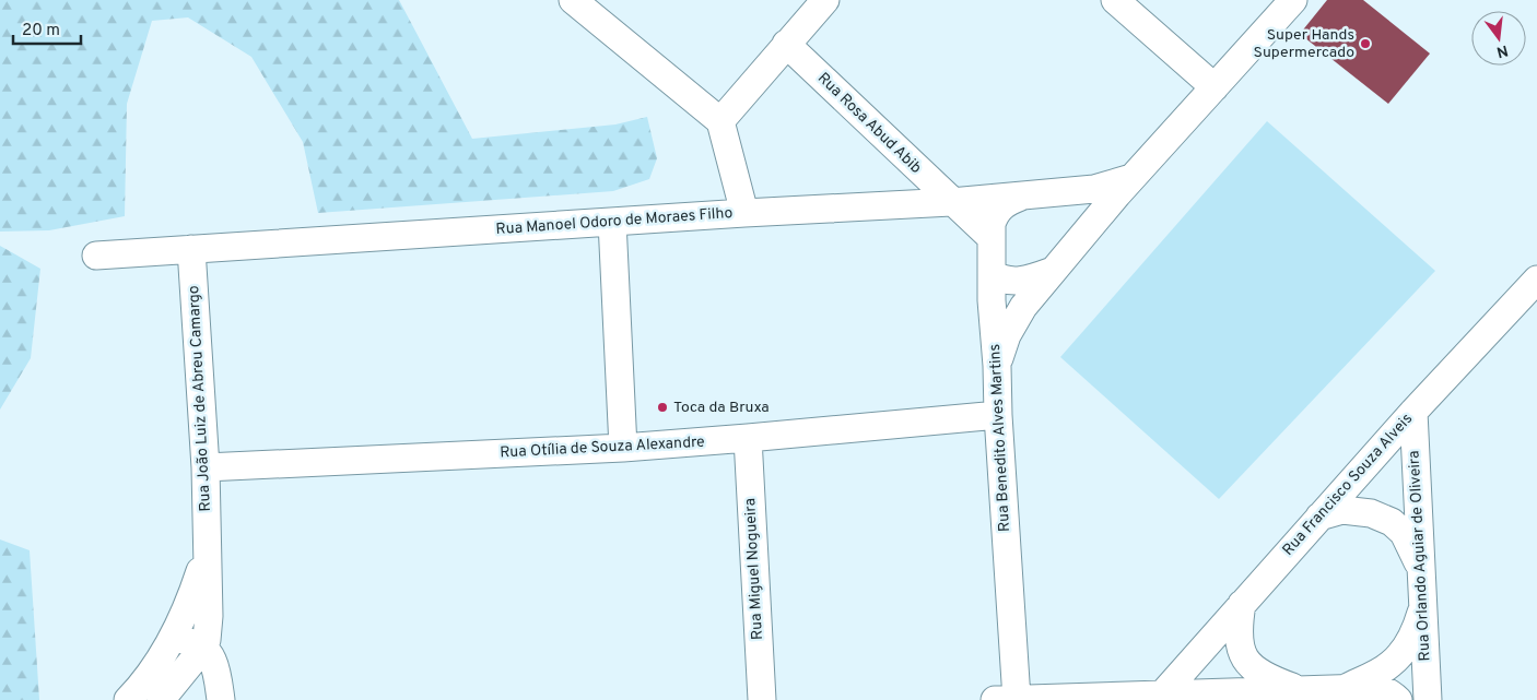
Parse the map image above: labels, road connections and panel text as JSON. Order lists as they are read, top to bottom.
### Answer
{
  "streets": {
    "street": [
      "Rua Rosa Abud Abib",
      "Rua Manoel Odoro de Moraes Filho",
      "Rua João Luiz de Abreu Camargo",
      "Rua Benedito Alves Martins",
      "Rua Otília de Souza Alexandre",
      "Rua Francisco Souza Alveis",
      "Rua Orlando Aguiar de Oliveira",
      "Rua Miguel Nogueira"
    ]
  },
  "crossings": [
    ["Rua Rosa Abud Abib", "Rua Manoel Odoro de Moraes Filho"],
    ["Rua Rosa Abud Abib", "Rua Benedito Alves Martins"],
    ["Rua Manoel Odoro de Moraes Filho", "Rua João Luiz de Abreu Camargo"],
    ["Rua Manoel Odoro de Moraes Filho", "Rua Benedito Alves Martins"],
    ["Rua João Luiz de Abreu Camargo", "Rua Otília de Souza Alexandre"],
    ["Rua Benedito Alves Martins", "Rua Otília de Souza Alexandre"],
    ["Rua Otília de Souza Alexandre", "Rua Miguel Nogueira"],
    ["Rua Francisco Souza Alveis", "Rua Orlando Aguiar de Oliveira"]
  ],
  "places": ["Super Hands Supermercado", "Toca da Bruxa"],
  "scale_bar": "20 m",
  "north": "bottom"
}
